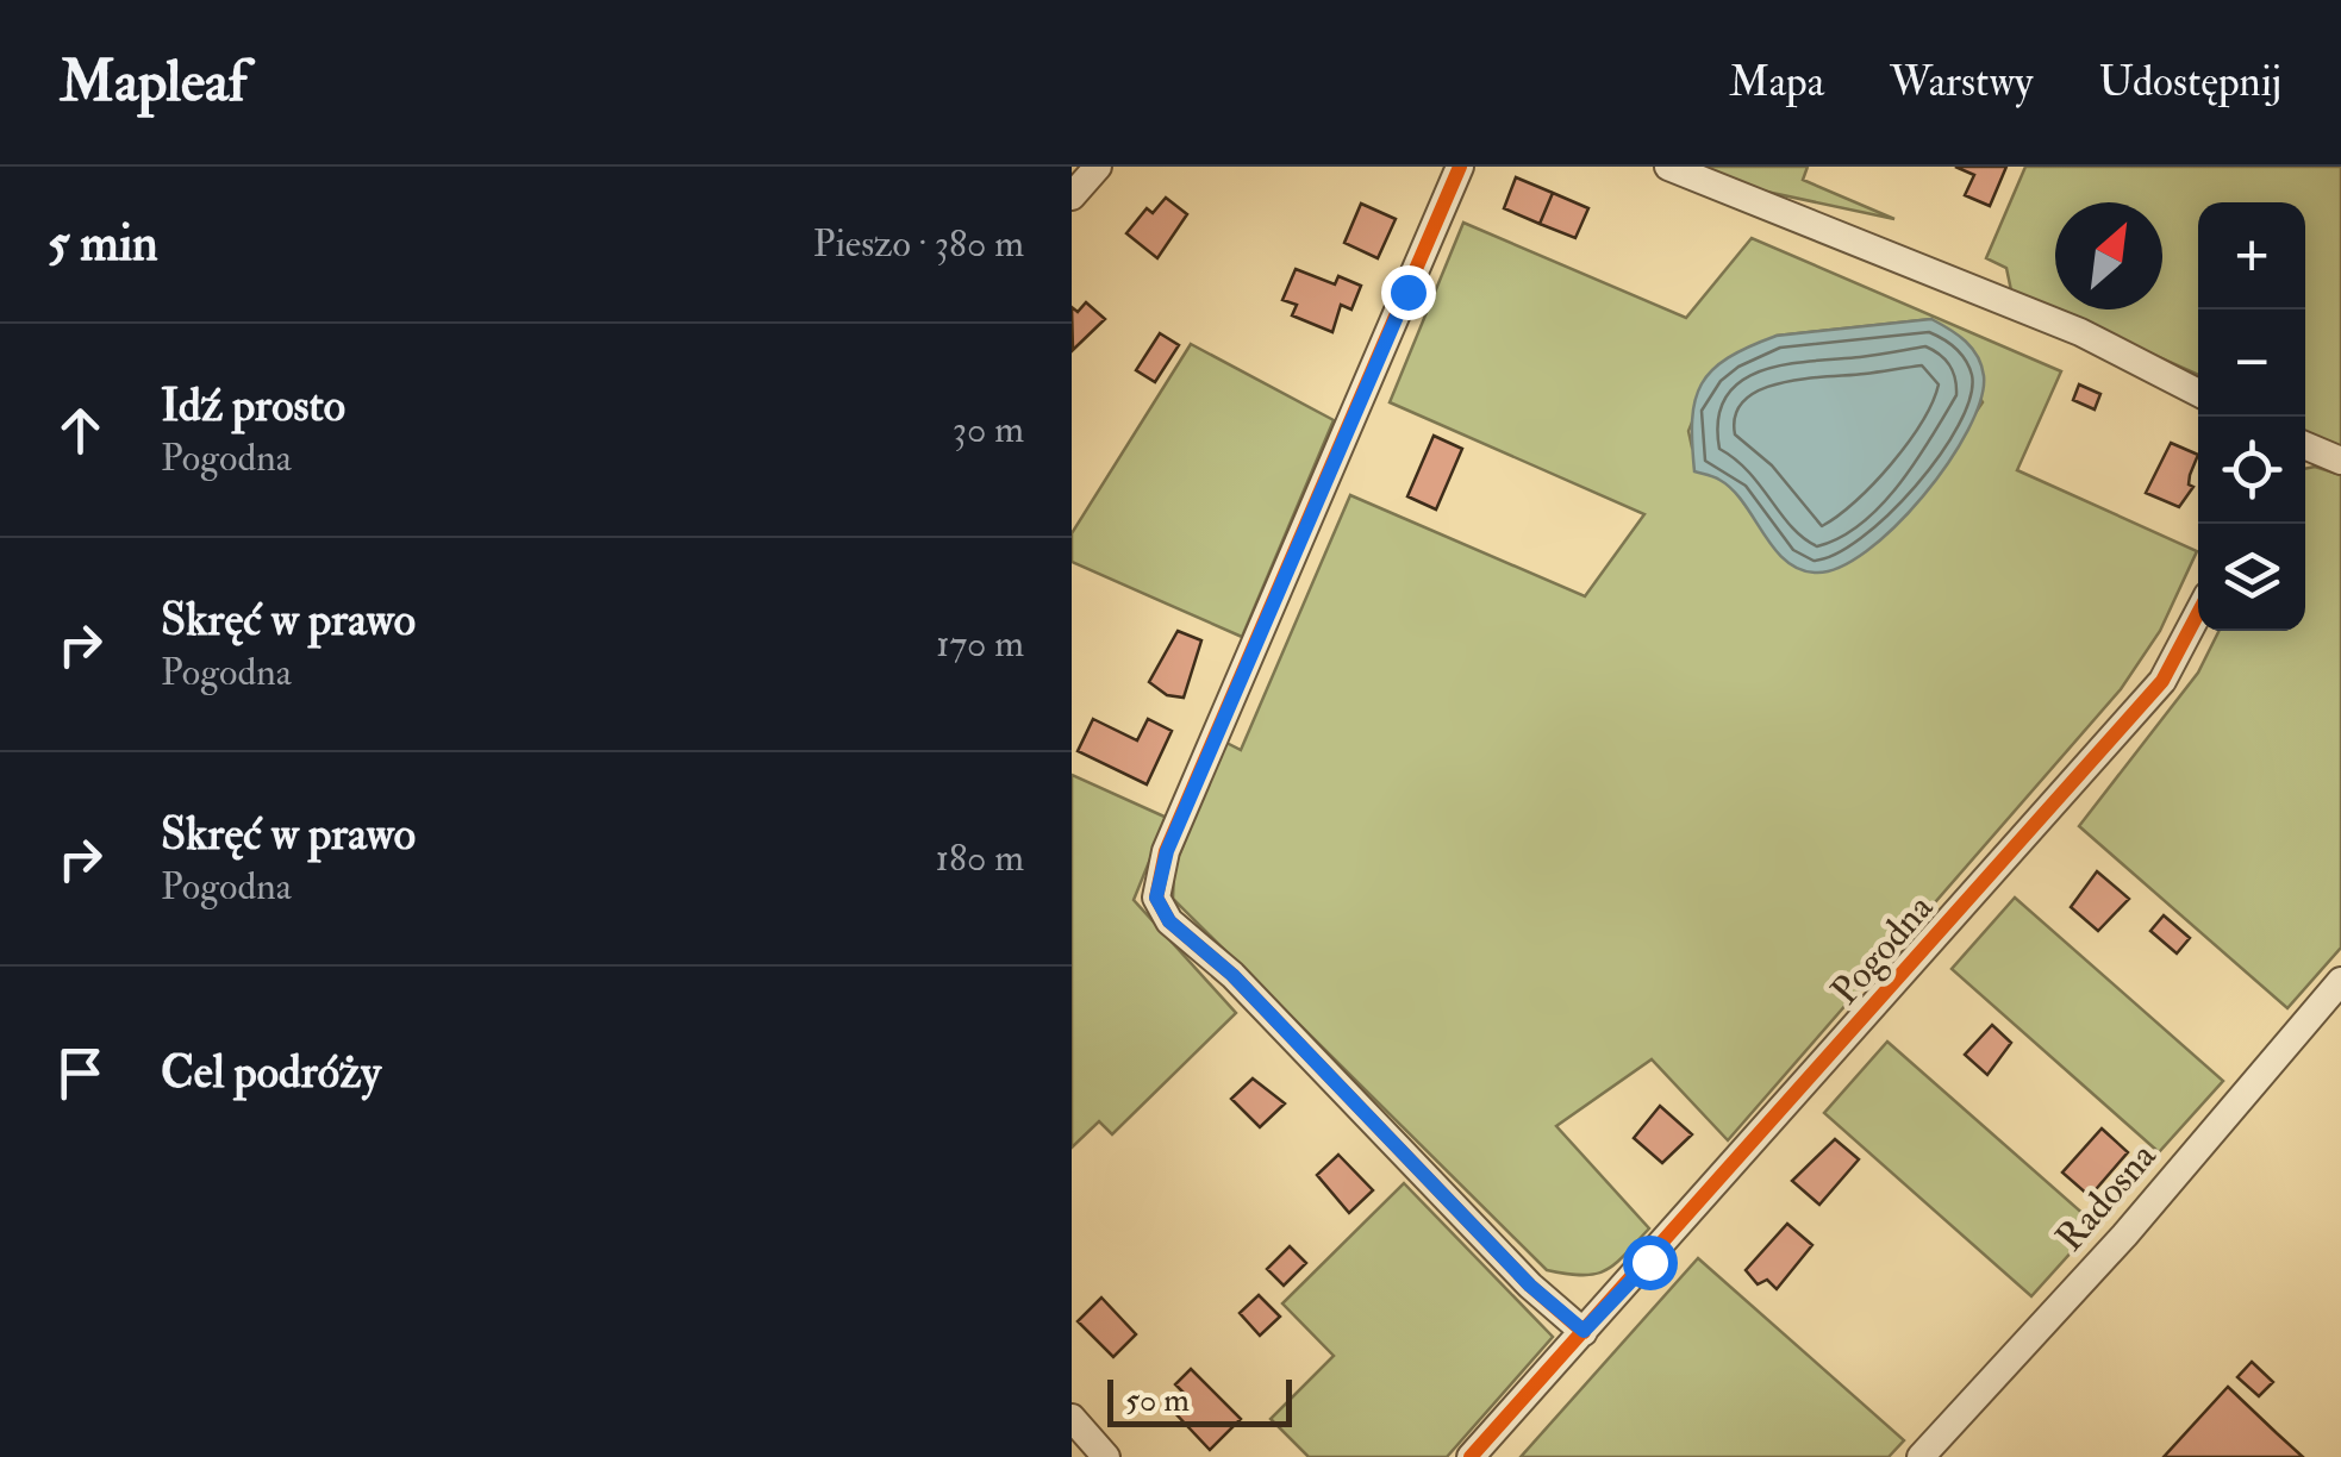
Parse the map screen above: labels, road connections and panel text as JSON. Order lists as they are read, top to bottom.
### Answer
{
  "streets": {
    "street": ["Pogodna", "Radosna"]
  },
  "scale_bar": "50 m",
  "north": "top right",
  "page": {
    "header": "Mapleaf",
    "nav": ["Mapa", "Warstwy", "Udostępnij"],
    "heading": ["5 min", "Pieszo · 380 m"],
    "map_buttons": ["+", "−"],
    "list": [
      ["Idź prosto", "Pogodna", "30 m"],
      ["Skręć w prawo", "Pogodna", "170 m"],
      ["Skręć w prawo", "Pogodna", "180 m"],
      "Cel podróży"
    ],
    "scale": "50 m"
  }
}
